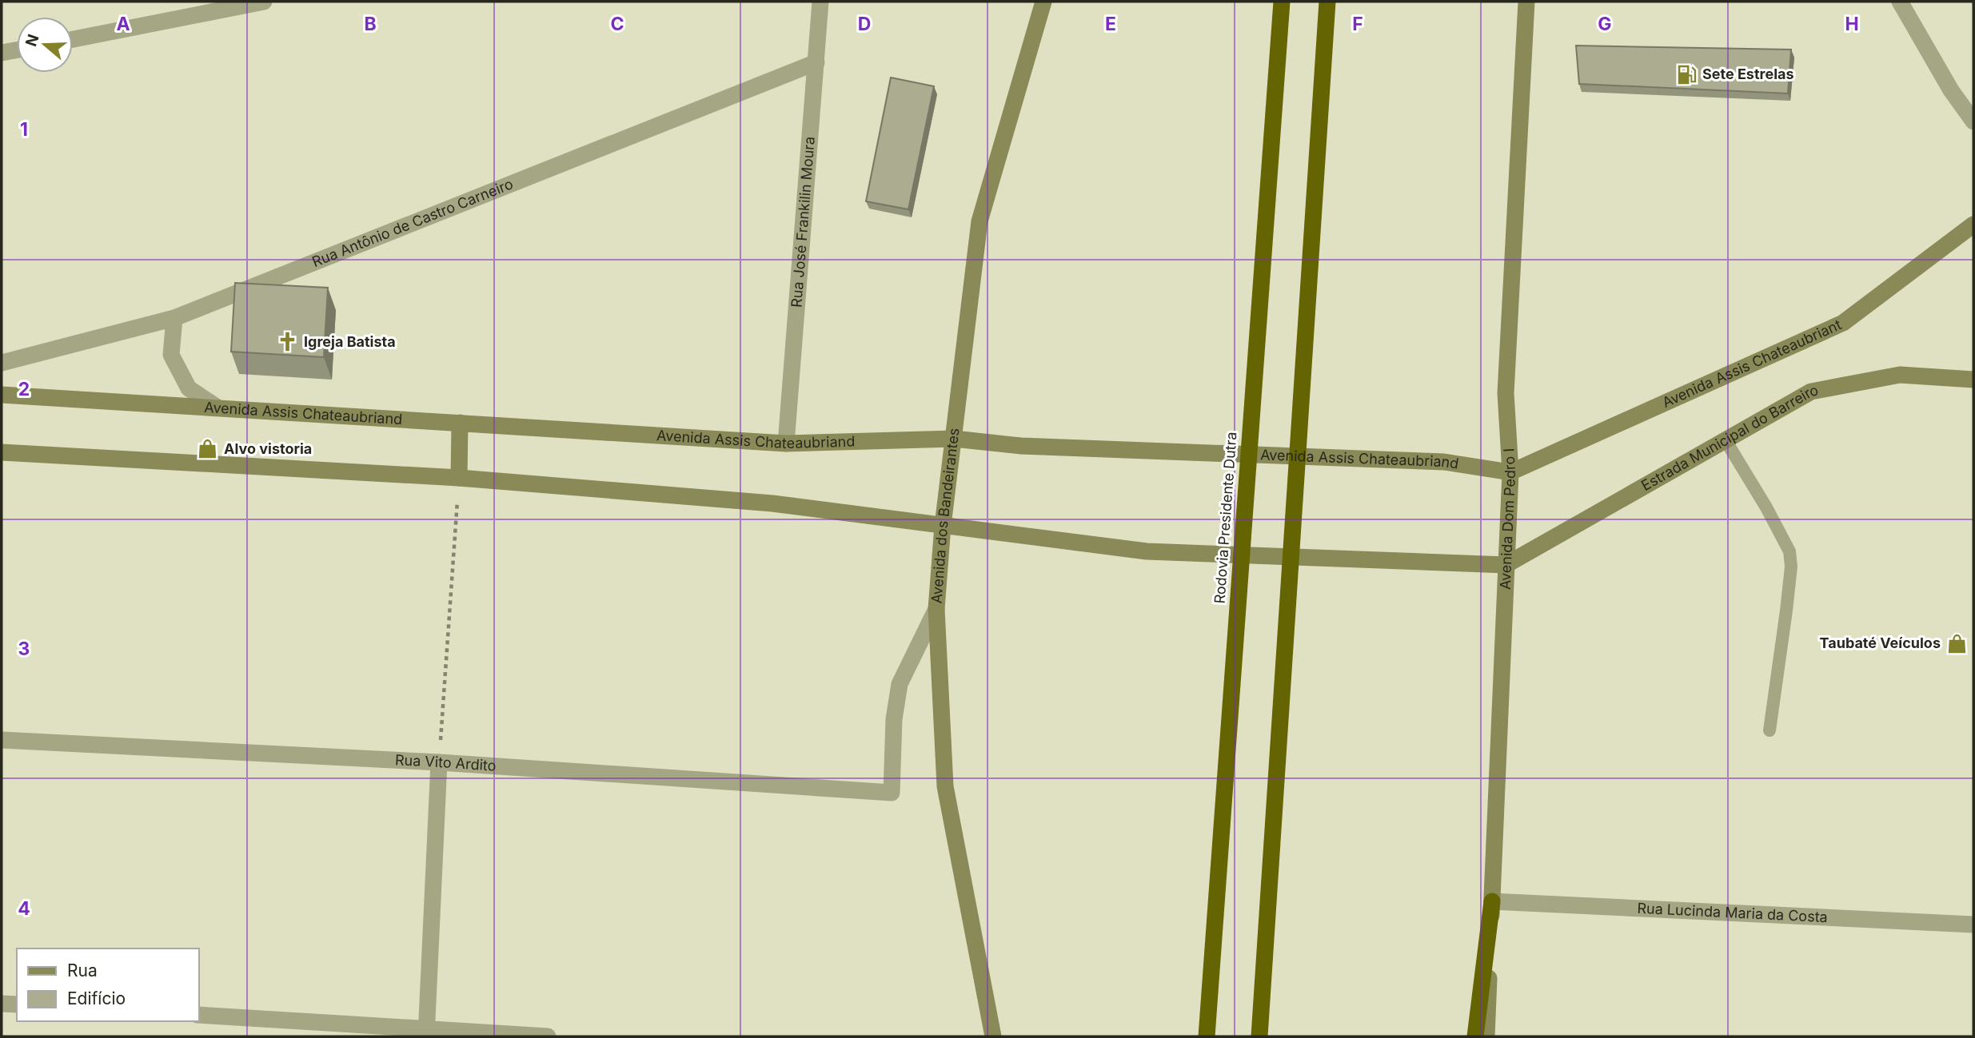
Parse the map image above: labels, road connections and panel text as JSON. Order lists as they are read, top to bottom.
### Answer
{
  "streets": {
    "highway": ["Rodovia Presidente Dutra"],
    "main road": [
      "Avenida Assis Chateaubriant",
      "Avenida Assis Chateaubriand",
      "Estrada Municipal do Barreiro",
      "Avenida dos Bandeirantes",
      "Avenida Dom Pedro I"
    ],
    "street": [
      "Rua José Frankilin Moura",
      "Rua Antônio de Castro Carneiro",
      "Rua Vito Ardito",
      "Rua Lucinda Maria da Costa"
    ]
  },
  "crossings": [
    ["Rua José Frankilin Moura", "Rua Antônio de Castro Carneiro"],
    ["Rua José Frankilin Moura", "Avenida Assis Chateaubriand"],
    ["Avenida Assis Chateaubriant", "Avenida Assis Chateaubriand"],
    ["Avenida Assis Chateaubriant", "Avenida Dom Pedro I"],
    ["Avenida Assis Chateaubriand", "Avenida dos Bandeirantes"],
    ["Avenida Assis Chateaubriand", "Avenida Dom Pedro I"],
    ["Estrada Municipal do Barreiro", "Avenida Dom Pedro I"],
    ["Avenida dos Bandeirantes", "Rua Vito Ardito"],
    ["Avenida Dom Pedro I", "Rua Lucinda Maria da Costa"]
  ],
  "places": {
    "fuel station": ["Sete Estrelas"],
    "church": ["Igreja Batista"],
    "shop": ["Alvo vistoria", "Taubaté Veículos"]
  },
  "legend": ["Rua", "Edifício"],
  "north": "left",
  "grid": {
    "columns": [
      "A",
      "B",
      "C",
      "D",
      "E",
      "F",
      "G",
      "H"
    ],
    "rows": [
      "1",
      "2",
      "3",
      "4"
    ]
  }
}
